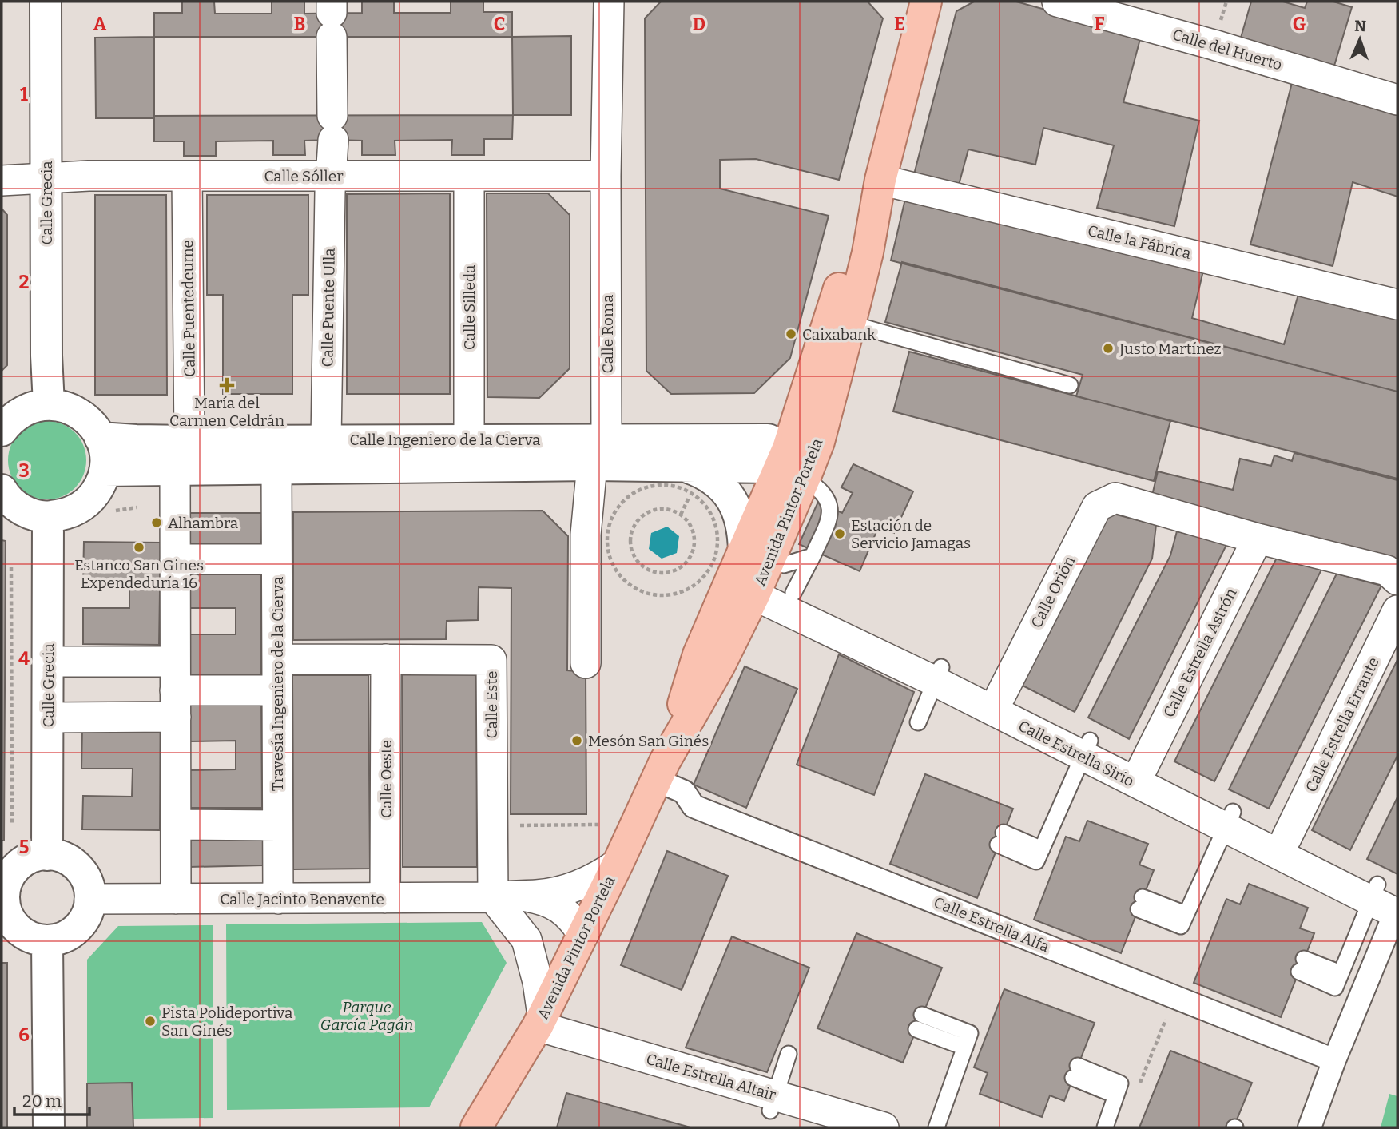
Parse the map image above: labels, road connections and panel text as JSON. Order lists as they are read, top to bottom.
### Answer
{
  "streets": {
    "main road": ["Avenida Pintor Portela"],
    "street": [
      "Calle del Huerto",
      "Calle Sóller",
      "Calle Grecia",
      "Calle la Fábrica",
      "Calle Puente Ulla",
      "Calle Silleda",
      "Calle Puentedeume",
      "Calle Roma",
      "Calle Ingeniero de la Cierva",
      "Calle Orión",
      "Calle Estrella Astrón",
      "Travesía Ingeniero de la Cierva",
      "Calle Este",
      "Calle Estrella Errante",
      "Calle Estrella Sirio",
      "Calle Oeste",
      "Calle Jacinto Benavente",
      "Calle Estrella Alfa",
      "Calle Estrella Altair"
    ]
  },
  "crossings": [
    ["Calle Sóller", "Calle Grecia"],
    ["Calle Sóller", "Calle Puente Ulla"],
    ["Calle Sóller", "Calle Silleda"],
    ["Calle Sóller", "Calle Puentedeume"],
    ["Calle Sóller", "Calle Roma"],
    ["Calle Grecia", "Calle Jacinto Benavente"],
    ["Calle la Fábrica", "Avenida Pintor Portela"],
    ["Calle Puente Ulla", "Calle Ingeniero de la Cierva"],
    ["Calle Silleda", "Calle Ingeniero de la Cierva"],
    ["Calle Puentedeume", "Calle Ingeniero de la Cierva"],
    ["Calle Roma", "Calle Ingeniero de la Cierva"],
    ["Calle Ingeniero de la Cierva", "Avenida Pintor Portela"],
    ["Avenida Pintor Portela", "Calle Estrella Sirio"],
    ["Avenida Pintor Portela", "Calle Jacinto Benavente"],
    ["Avenida Pintor Portela", "Calle Estrella Alfa"],
    ["Avenida Pintor Portela", "Calle Estrella Altair"],
    ["Calle Orión", "Calle Estrella Astrón"],
    ["Calle Orión", "Calle Estrella Sirio"],
    ["Calle Estrella Astrón", "Calle Estrella Sirio"],
    ["Travesía Ingeniero de la Cierva", "Calle Este"],
    ["Travesía Ingeniero de la Cierva", "Calle Jacinto Benavente"],
    ["Calle Este", "Calle Oeste"],
    ["Calle Este", "Calle Jacinto Benavente"],
    ["Calle Estrella Errante", "Calle Estrella Sirio"],
    ["Calle Oeste", "Calle Jacinto Benavente"]
  ],
  "parks": ["Parque García Pagán"],
  "places": {
    "other": [
      "Caixabank",
      "Justo Martínez",
      "Alhambra",
      "Estación de Servicio Jamagas",
      "Estanco San Gines Expendeduría 16",
      "Mesón San Ginés",
      "Pista Polideportiva San Ginés"
    ],
    "health": ["María del Carmen Celdrán"]
  },
  "scale_bar": "20 m",
  "north": "top",
  "grid": {
    "columns": [
      "A",
      "B",
      "C",
      "D",
      "E",
      "F",
      "G"
    ],
    "rows": [
      "1",
      "2",
      "3",
      "4",
      "5",
      "6"
    ]
  }
}
